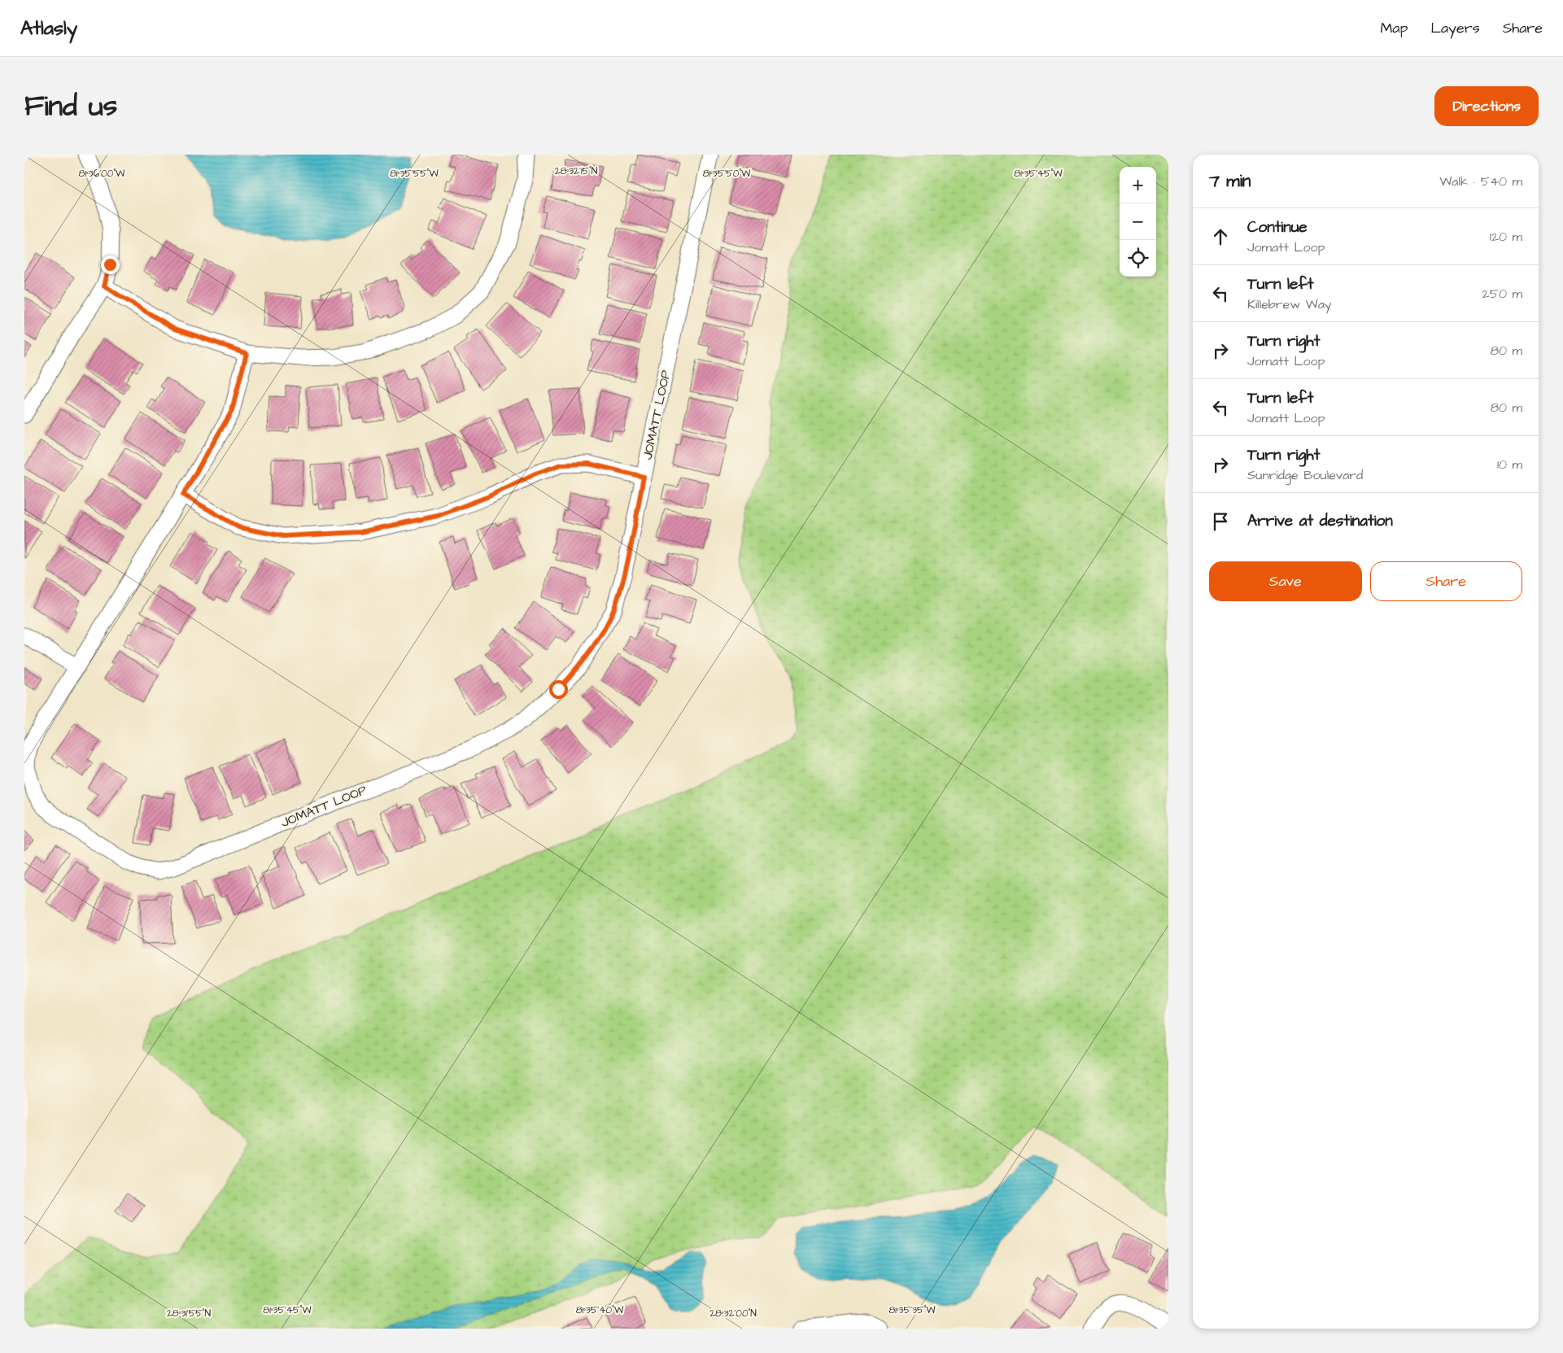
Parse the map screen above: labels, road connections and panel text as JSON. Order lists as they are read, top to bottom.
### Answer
{
  "streets": {
    "street": ["JOMATT LOOP"]
  },
  "page": {
    "header": "Atlasly",
    "nav": ["Map", "Layers", "Share"],
    "title": "Find us",
    "buttons": [
      "Directions",
      ["Save", "Share"]
    ],
    "heading": ["7 min", "Walk · 540 m"],
    "map_buttons": ["+", "−"],
    "list": [
      ["Continue", "Jomatt Loop", "120 m"],
      ["Turn left", "Killebrew Way", "250 m"],
      ["Turn right", "Jomatt Loop", "80 m"],
      ["Turn left", "Jomatt Loop", "80 m"],
      ["Turn right", "Sunridge Boulevard", "10 m"],
      "Arrive at destination"
    ]
  },
  "coordinates": [
    "28°32'15\"N",
    "81°36'00\"W",
    "81°35'55\"W",
    "81°35'50\"W",
    "81°35'45\"W",
    "81°35'40\"W",
    "81°35'35\"W",
    "28°31'55\"N",
    "28°32'00\"N"
  ]
}
